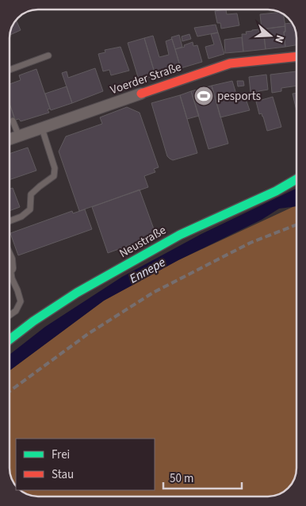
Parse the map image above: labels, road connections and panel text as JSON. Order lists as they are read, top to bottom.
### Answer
{
  "streets": {
    "main road": ["Voerder Straße", "Neustraße"]
  },
  "water": ["Ennepe"],
  "places": {
    "sports": ["pesports"]
  },
  "legend": ["Frei", "Stau"],
  "scale_bar": "50 m",
  "north": "right"
}
